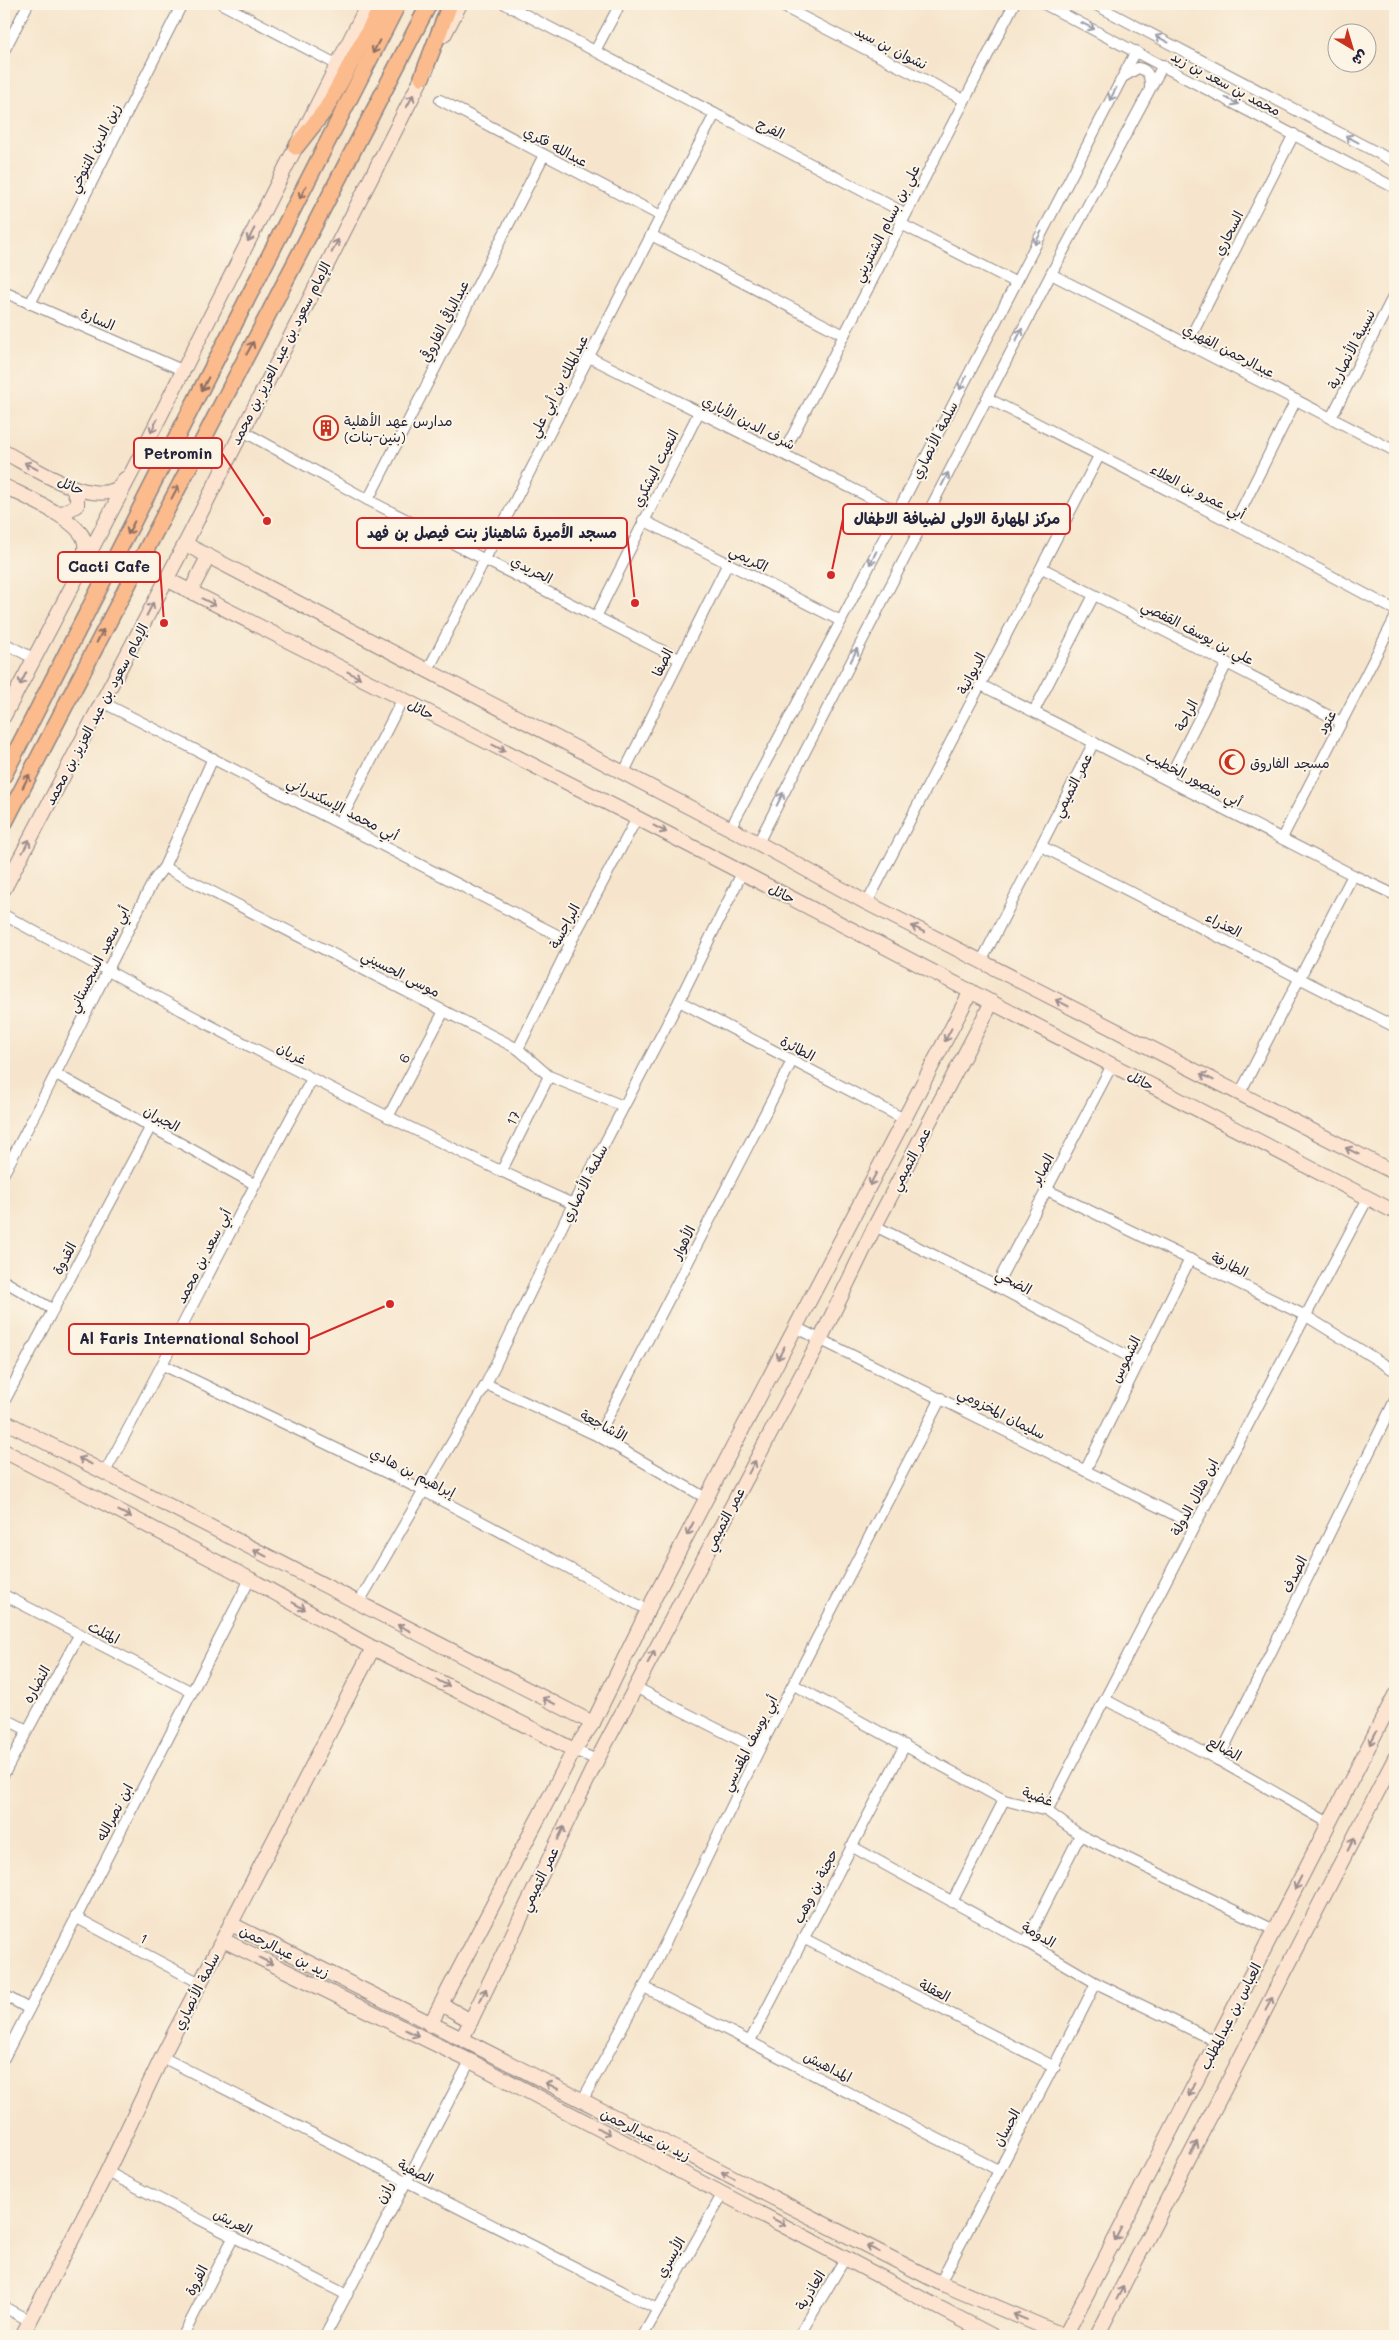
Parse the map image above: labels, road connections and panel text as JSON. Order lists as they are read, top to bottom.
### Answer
{
  "streets": {
    "main road": ["الإمام سعود بن عبد العزيز بن محمد"],
    "street": [
      "نشوان بن سيد",
      "محمد بن سعد بن زيد",
      "الفرج",
      "عبدالله فكري",
      "زين الدين التنوخي",
      "علي بن بسام الشنتريني",
      "السحاري",
      "السارة",
      "عبدالباقي الفاروقي",
      "نسيبة الأنصارية",
      "عبدالرحمن الفهري",
      "عبدالملك بن أبي علي",
      "شرف الدين الأباري",
      "سلمة الأنصاري",
      "النعيت اليشكري",
      "حائل",
      "أبي عمرو بن العلاء",
      "الكريمي",
      "الحريدي",
      "علي بن يوسف القفصي",
      "الصفا",
      "الديوانية",
      "الراحة",
      "عتود",
      "أبي منصور الخطيب",
      "عمر التميمي",
      "أبي محمد الإسكندراني",
      "العذراء",
      "البراجسة",
      "أبي سعيد السجستاني",
      "موسى الحسيني",
      "الطائرة",
      "غريان",
      "6",
      "الجبران",
      "17",
      "الصابر",
      "الأهوار",
      "أبي سعد بن محمد",
      "القدوة",
      "الطارفة",
      "الضحي",
      "الشموس",
      "سليمان المخزومي",
      "الأشاجعة",
      "إبراهيم بن هادي",
      "ابن هلال الدولة",
      "الصدف",
      "المثلث",
      "النضاره",
      "أبي يوسف المقدسي",
      "الضالع",
      "غضية",
      "ابن نصرالله",
      "حجنة بن وهب",
      "الدومة",
      "1",
      "زيد بن عبدالرحمن",
      "العقلة",
      "العباس بن عبدالمطلب",
      "المداهيش",
      "الحسان",
      "الصفية",
      "رازن",
      "العريش",
      "الأيسري",
      "الفروة",
      "العاذرية"
    ]
  },
  "crossings": [
    ["نشوان بن سيد", "علي بن بسام الشنتريني"],
    ["محمد بن سعد بن زيد", "السحاري"],
    ["محمد بن سعد بن زيد", "سلمة الأنصاري"],
    ["الفرج", "علي بن بسام الشنتريني"],
    ["الفرج", "عبدالملك بن أبي علي"],
    ["عبدالله فكري", "عبدالباقي الفاروقي"],
    ["عبدالله فكري", "عبدالملك بن أبي علي"],
    ["زين الدين التنوخي", "السارة"],
    ["علي بن بسام الشنتريني", "شرف الدين الأباري"],
    ["السحاري", "عبدالرحمن الفهري"],
    ["عبدالباقي الفاروقي", "الحريدي"],
    ["نسيبة الأنصارية", "عبدالرحمن الفهري"],
    ["عبدالرحمن الفهري", "سلمة الأنصاري"],
    ["الإمام سعود بن عبد العزيز بن محمد", "حائل"],
    ["الإمام سعود بن عبد العزيز بن محمد", "الحريدي"],
    ["الإمام سعود بن عبد العزيز بن محمد", "أبي محمد الإسكندراني"],
    ["عبدالملك بن أبي علي", "شرف الدين الأباري"],
    ["عبدالملك بن أبي علي", "الحريدي"],
    ["شرف الدين الأباري", "سلمة الأنصاري"],
    ["شرف الدين الأباري", "النعيت اليشكري"],
    ["سلمة الأنصاري", "حائل"],
    ["سلمة الأنصاري", "أبي عمرو بن العلاء"],
    ["سلمة الأنصاري", "الكريمي"],
    ["سلمة الأنصاري", "موسى الحسيني"],
    ["سلمة الأنصاري", "الطائرة"],
    ["سلمة الأنصاري", "غريان"],
    ["سلمة الأنصاري", "الأشاجعة"],
    ["سلمة الأنصاري", "إبراهيم بن هادي"],
    ["سلمة الأنصاري", "1"],
    ["سلمة الأنصاري", "زيد بن عبدالرحمن"],
    ["سلمة الأنصاري", "الصفية"],
    ["سلمة الأنصاري", "العريش"],
    ["النعيت اليشكري", "الكريمي"],
    ["النعيت اليشكري", "الحريدي"],
    ["حائل", "عمر التميمي"],
    ["حائل", "البراجسة"],
    ["حائل", "الصابر"],
    ["حائل", "ابن هلال الدولة"],
    ["أبي عمرو بن العلاء", "الديوانية"],
    ["الكريمي", "الصفا"],
    ["الحريدي", "الصفا"],
    ["علي بن يوسف القفصي", "الديوانية"],
    ["علي بن يوسف القفصي", "الراحة"],
    ["علي بن يوسف القفصي", "عتود"],
    ["الديوانية", "أبي منصور الخطيب"],
    ["الراحة", "أبي منصور الخطيب"],
    ["عتود", "أبي منصور الخطيب"],
    ["أبي منصور الخطيب", "عمر التميمي"],
    ["عمر التميمي", "العذراء"],
    ["عمر التميمي", "الضحي"],
    ["عمر التميمي", "سليمان المخزومي"],
    ["عمر التميمي", "زيد بن عبدالرحمن"],
    ["أبي محمد الإسكندراني", "البراجسة"],
    ["أبي محمد الإسكندراني", "أبي سعيد السجستاني"],
    ["البراجسة", "موسى الحسيني"],
    ["أبي سعيد السجستاني", "موسى الحسيني"],
    ["أبي سعيد السجستاني", "غريان"],
    ["أبي سعيد السجستاني", "الجبران"],
    ["موسى الحسيني", "6"],
    ["موسى الحسيني", "17"],
    ["الطائرة", "الأهوار"],
    ["غريان", "6"],
    ["غريان", "17"],
    ["غريان", "أبي سعد بن محمد"],
    ["الجبران", "أبي سعد بن محمد"],
    ["الجبران", "القدوة"],
    ["الصابر", "الطارفة"],
    ["الصابر", "الضحي"],
    ["الأهوار", "الأشاجعة"],
    ["أبي سعد بن محمد", "إبراهيم بن هادي"],
    ["الطارفة", "الشموس"],
    ["الطارفة", "ابن هلال الدولة"],
    ["الضحي", "الشموس"],
    ["الشموس", "سليمان المخزومي"],
    ["سليمان المخزومي", "ابن هلال الدولة"],
    ["سليمان المخزومي", "أبي يوسف المقدسي"],
    ["ابن هلال الدولة", "الضالع"],
    ["ابن هلال الدولة", "غضية"],
    ["الصدف", "الضالع"],
    ["المثلث", "النضاره"],
    ["المثلث", "ابن نصرالله"],
    ["أبي يوسف المقدسي", "غضية"],
    ["أبي يوسف المقدسي", "زيد بن عبدالرحمن"],
    ["أبي يوسف المقدسي", "المداهيش"],
    ["الضالع", "العباس بن عبدالمطلب"],
    ["غضية", "حجنة بن وهب"],
    ["غضية", "العباس بن عبدالمطلب"],
    ["ابن نصرالله", "1"],
    ["حجنة بن وهب", "الدومة"],
    ["حجنة بن وهب", "العقلة"],
    ["حجنة بن وهب", "المداهيش"],
    ["الدومة", "العباس بن عبدالمطلب"],
    ["الدومة", "الحسان"],
    ["زيد بن عبدالرحمن", "العباس بن عبدالمطلب"],
    ["زيد بن عبدالرحمن", "الحسان"],
    ["زيد بن عبدالرحمن", "رازن"],
    ["زيد بن عبدالرحمن", "الأيسري"],
    ["زيد بن عبدالرحمن", "العاذرية"],
    ["العقلة", "الحسان"],
    ["المداهيش", "الحسان"],
    ["الصفية", "رازن"],
    ["الصفية", "الأيسري"],
    ["رازن", "العريش"],
    ["العريش", "الفروة"]
  ],
  "places": {
    "building": ["مدارس عهد الأهلية (بنين-بنات)"],
    "other": [
      "Petromin",
      "مركز المهارة الاولى لضيافة الاطفال",
      "مسجد الأميرة شاهيناز بنت فيصل بن فهد",
      "Cacti Cafe",
      "Al Faris International School"
    ],
    "mosque": ["مسجد الفاروق"]
  },
  "north": "bottom right"
}
